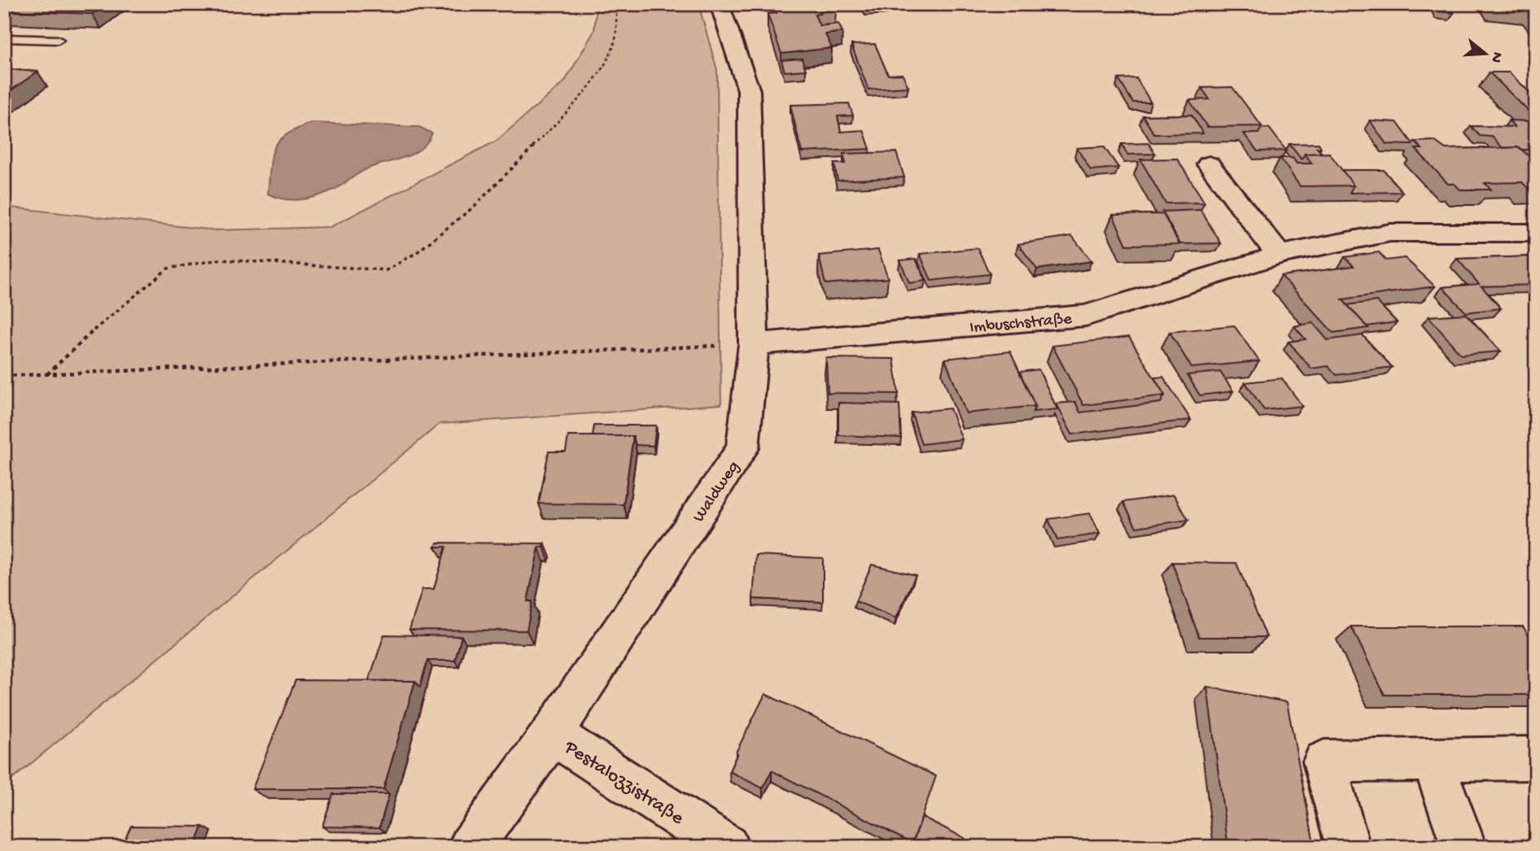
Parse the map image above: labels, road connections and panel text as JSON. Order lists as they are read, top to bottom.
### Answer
{
  "streets": {
    "street": ["Imbuschstraße", "Waldweg", "Pestalozzistraße"]
  },
  "crossings": [
    ["Imbuschstraße", "Waldweg"],
    ["Waldweg", "Pestalozzistraße"]
  ],
  "north": "right"
}
